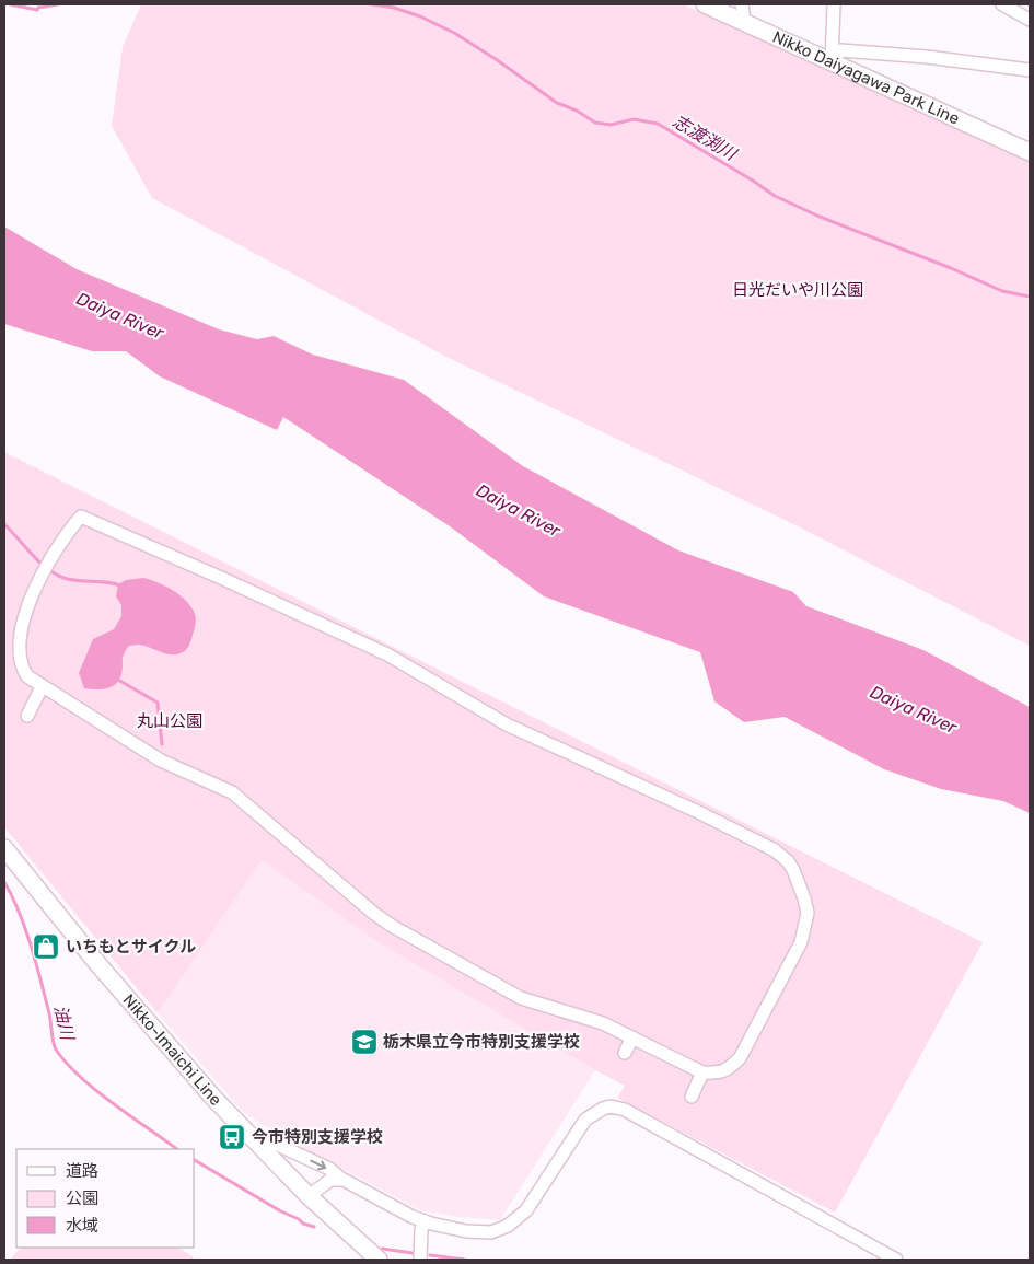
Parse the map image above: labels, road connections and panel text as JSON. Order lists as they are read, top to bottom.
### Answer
{
  "streets": {
    "main road": ["Nikko Daiyagawa Park Line", "Nikko-Imaichi Line"]
  },
  "water": ["志渡渕川", "Daiya River", "油川"],
  "parks": ["日光だいや川公園", "丸山公園"],
  "places": {
    "shop": ["いちもとサイクル"],
    "school or university": ["栃木県立今市特別支援学校"],
    "bus stop": ["今市特別支援学校"]
  },
  "legend": ["道路", "公園", "水域"]
}
